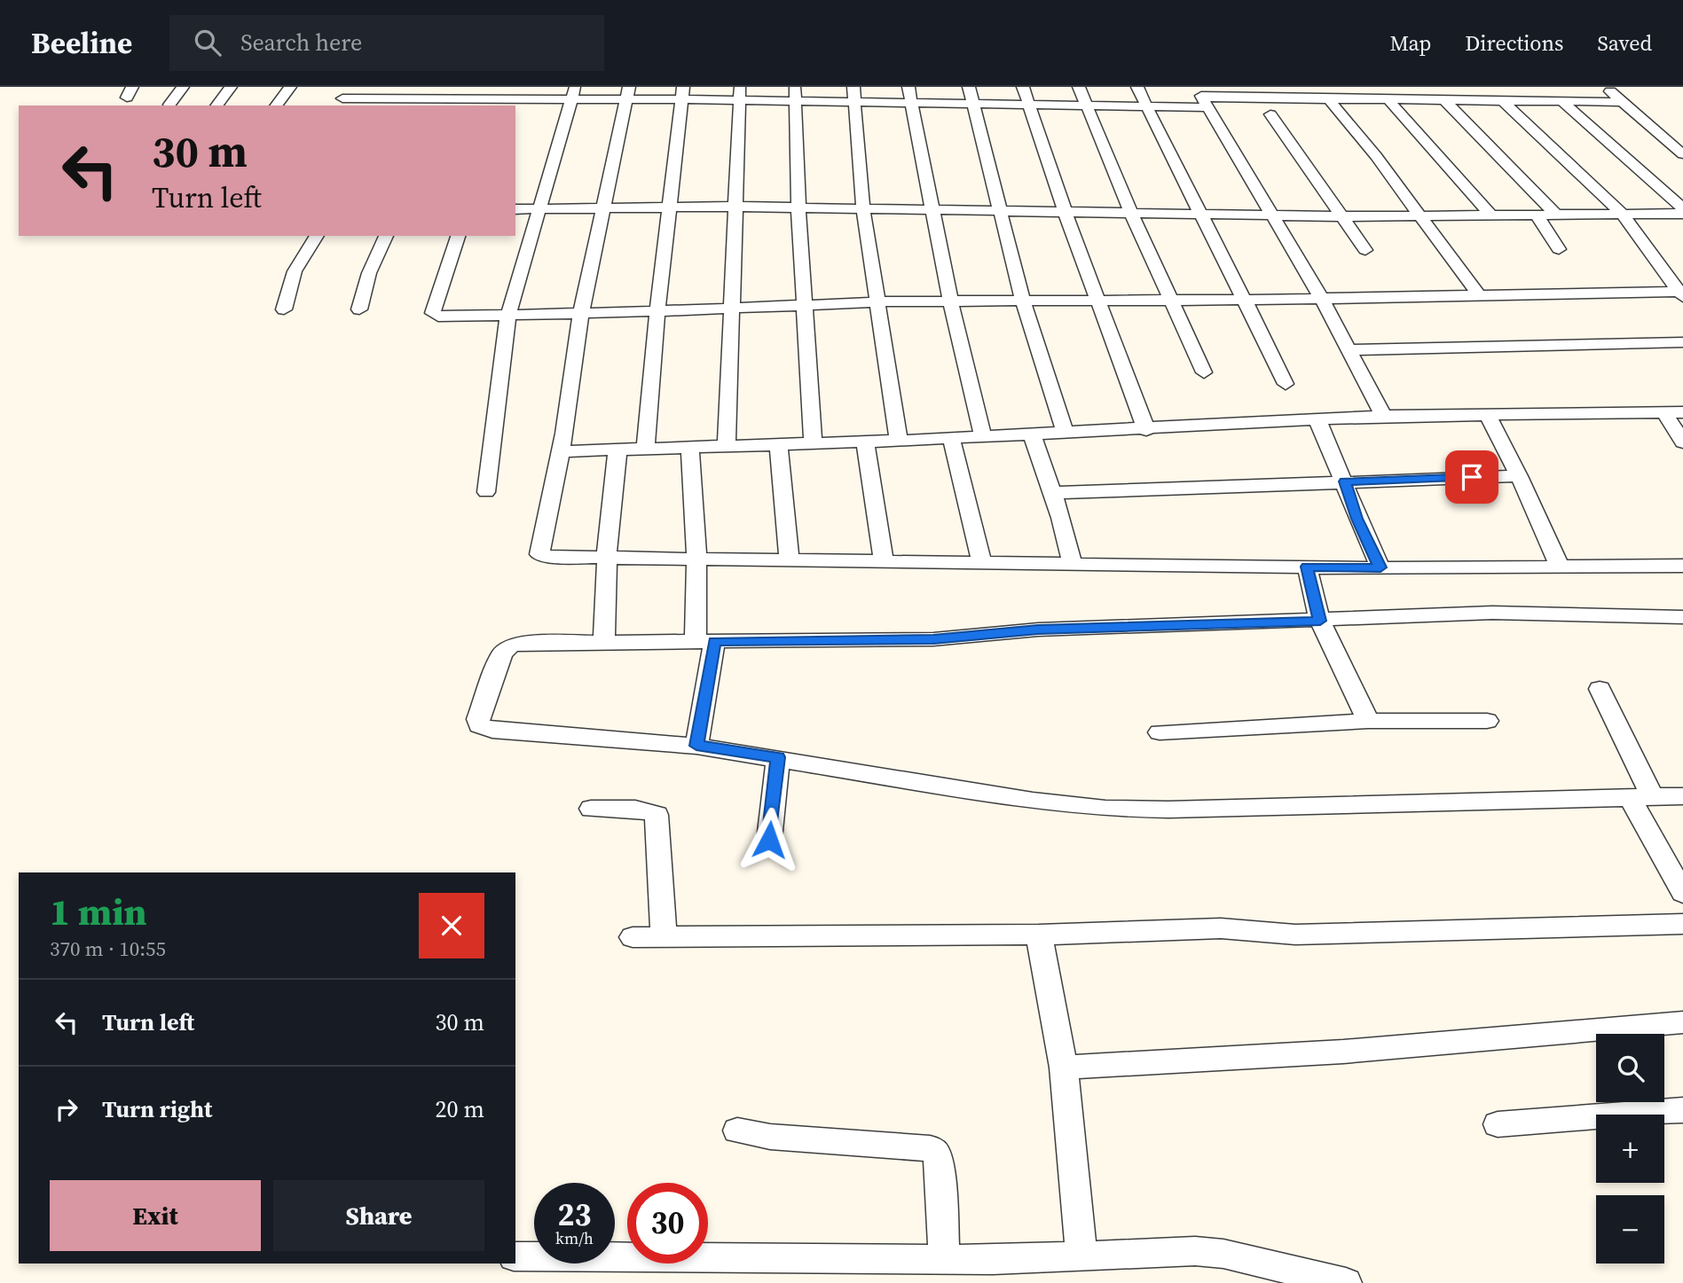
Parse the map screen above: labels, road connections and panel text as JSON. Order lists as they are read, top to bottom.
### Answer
{
  "page": {
    "header": "Beeline",
    "search": "Search here",
    "nav": ["Map", "Directions", "Saved"],
    "turn": ["30 m", "Turn left"],
    "heading": ["1 min", "370 m · 10:55"],
    "list": [
      {
        "name": "Turn left",
        "value": "30 m"
      },
      {
        "name": "Turn right",
        "value": "20 m"
      }
    ],
    "map_buttons": ["+", "−"],
    "buttons": ["Exit", "Share"],
    "speed": "23 km/h",
    "limit": "30"
  }
}
